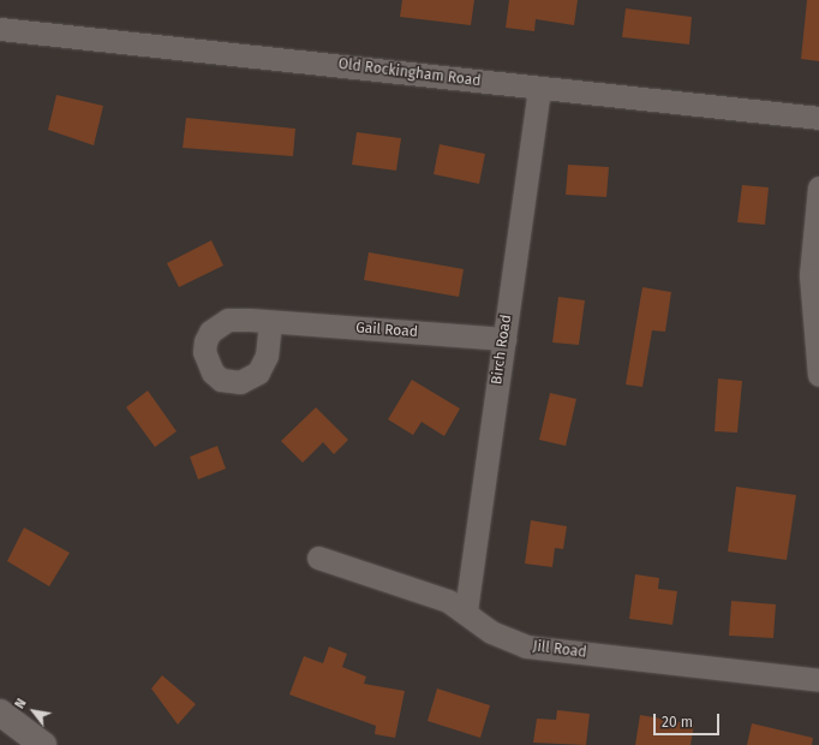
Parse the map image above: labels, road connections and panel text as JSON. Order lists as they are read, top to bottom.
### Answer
{
  "streets": {
    "street": [
      "Old Rockingham Road",
      "Gail Road",
      "Birch Road",
      "Jill Road"
    ]
  },
  "crossings": [
    ["Old Rockingham Road", "Birch Road"],
    ["Gail Road", "Birch Road"],
    ["Birch Road", "Jill Road"]
  ],
  "scale_bar": "20 m",
  "north": "top left"
}
